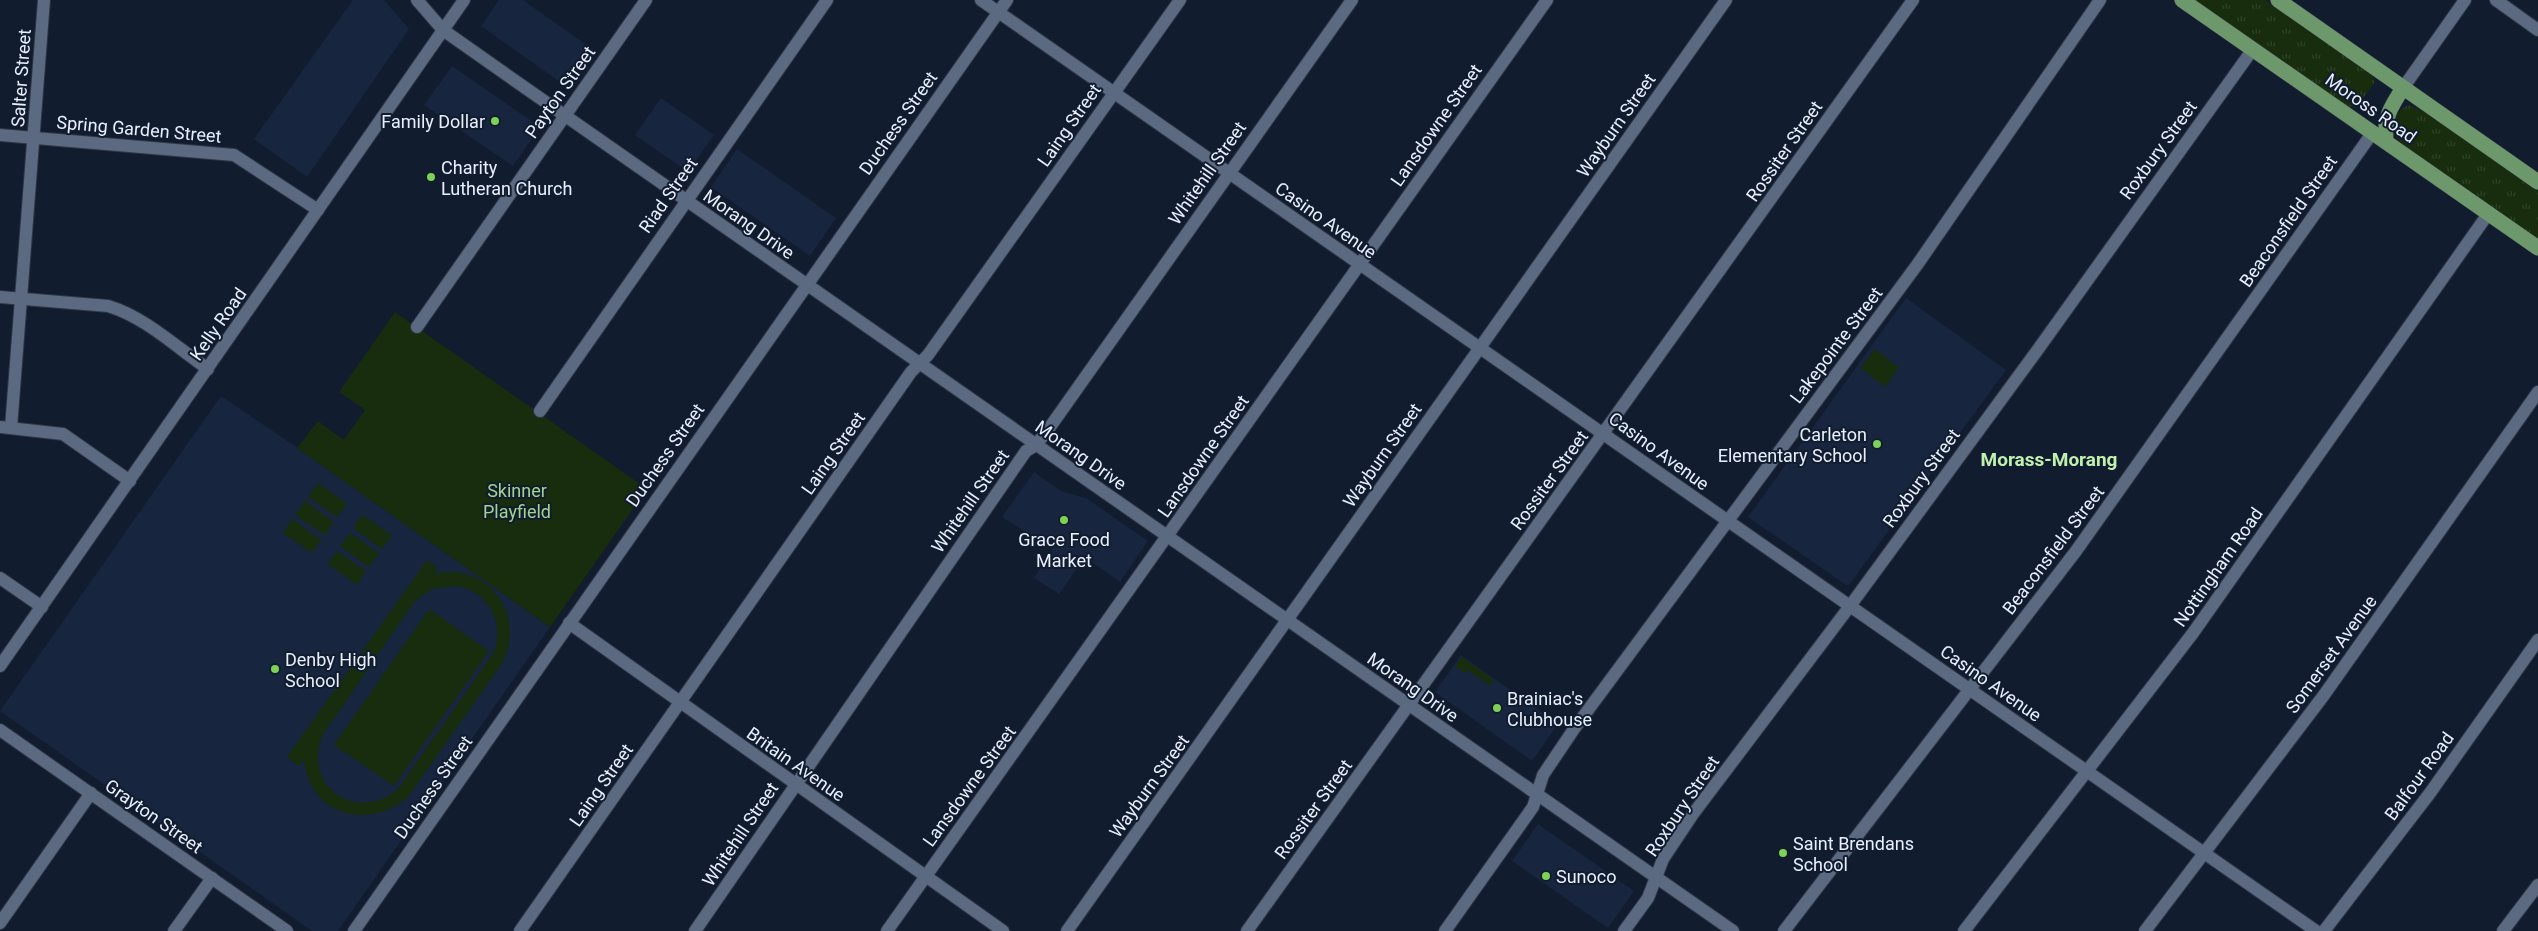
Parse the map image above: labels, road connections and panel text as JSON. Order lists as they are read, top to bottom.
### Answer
{
  "streets": {
    "main road": ["Moross Road"],
    "street": [
      "Salter Street",
      "Payton Street",
      "Duchess Street",
      "Laing Street",
      "Lansdowne Street",
      "Wayburn Street",
      "Spring Garden Street",
      "Roxbury Street",
      "Rossiter Street",
      "Whitehill Street",
      "Riad Street",
      "Casino Avenue",
      "Beaconsfield Street",
      "Morang Drive",
      "Kelly Road",
      "Lakepointe Street",
      "Nottingham Road",
      "Somerset Avenue",
      "Britain Avenue",
      "Balfour Road",
      "Grayton Street"
    ]
  },
  "crossings": [
    ["Salter Street", "Spring Garden Street"],
    ["Payton Street", "Morang Drive"],
    ["Moross Road", "Roxbury Street"],
    ["Moross Road", "Beaconsfield Street"],
    ["Moross Road", "Nottingham Road"],
    ["Duchess Street", "Casino Avenue"],
    ["Duchess Street", "Morang Drive"],
    ["Duchess Street", "Britain Avenue"],
    ["Laing Street", "Casino Avenue"],
    ["Laing Street", "Morang Drive"],
    ["Laing Street", "Britain Avenue"],
    ["Lansdowne Street", "Casino Avenue"],
    ["Lansdowne Street", "Morang Drive"],
    ["Lansdowne Street", "Britain Avenue"],
    ["Wayburn Street", "Casino Avenue"],
    ["Wayburn Street", "Morang Drive"],
    ["Spring Garden Street", "Kelly Road"],
    ["Roxbury Street", "Casino Avenue"],
    ["Roxbury Street", "Morang Drive"],
    ["Rossiter Street", "Casino Avenue"],
    ["Rossiter Street", "Morang Drive"],
    ["Whitehill Street", "Casino Avenue"],
    ["Whitehill Street", "Morang Drive"],
    ["Whitehill Street", "Britain Avenue"],
    ["Riad Street", "Morang Drive"],
    ["Casino Avenue", "Beaconsfield Street"],
    ["Casino Avenue", "Lakepointe Street"],
    ["Casino Avenue", "Nottingham Road"],
    ["Casino Avenue", "Somerset Avenue"],
    ["Morang Drive", "Kelly Road"],
    ["Morang Drive", "Lakepointe Street"]
  ],
  "districts": ["Morass-Morang"],
  "parks": ["Skinner Playfield"],
  "places": [
    "Family Dollar",
    "Charity Lutheran Church",
    "Carleton Elementary School",
    "Grace Food Market",
    "Denby High School",
    "Brainiac's Clubhouse",
    "Saint Brendans School",
    "Sunoco"
  ]
}
